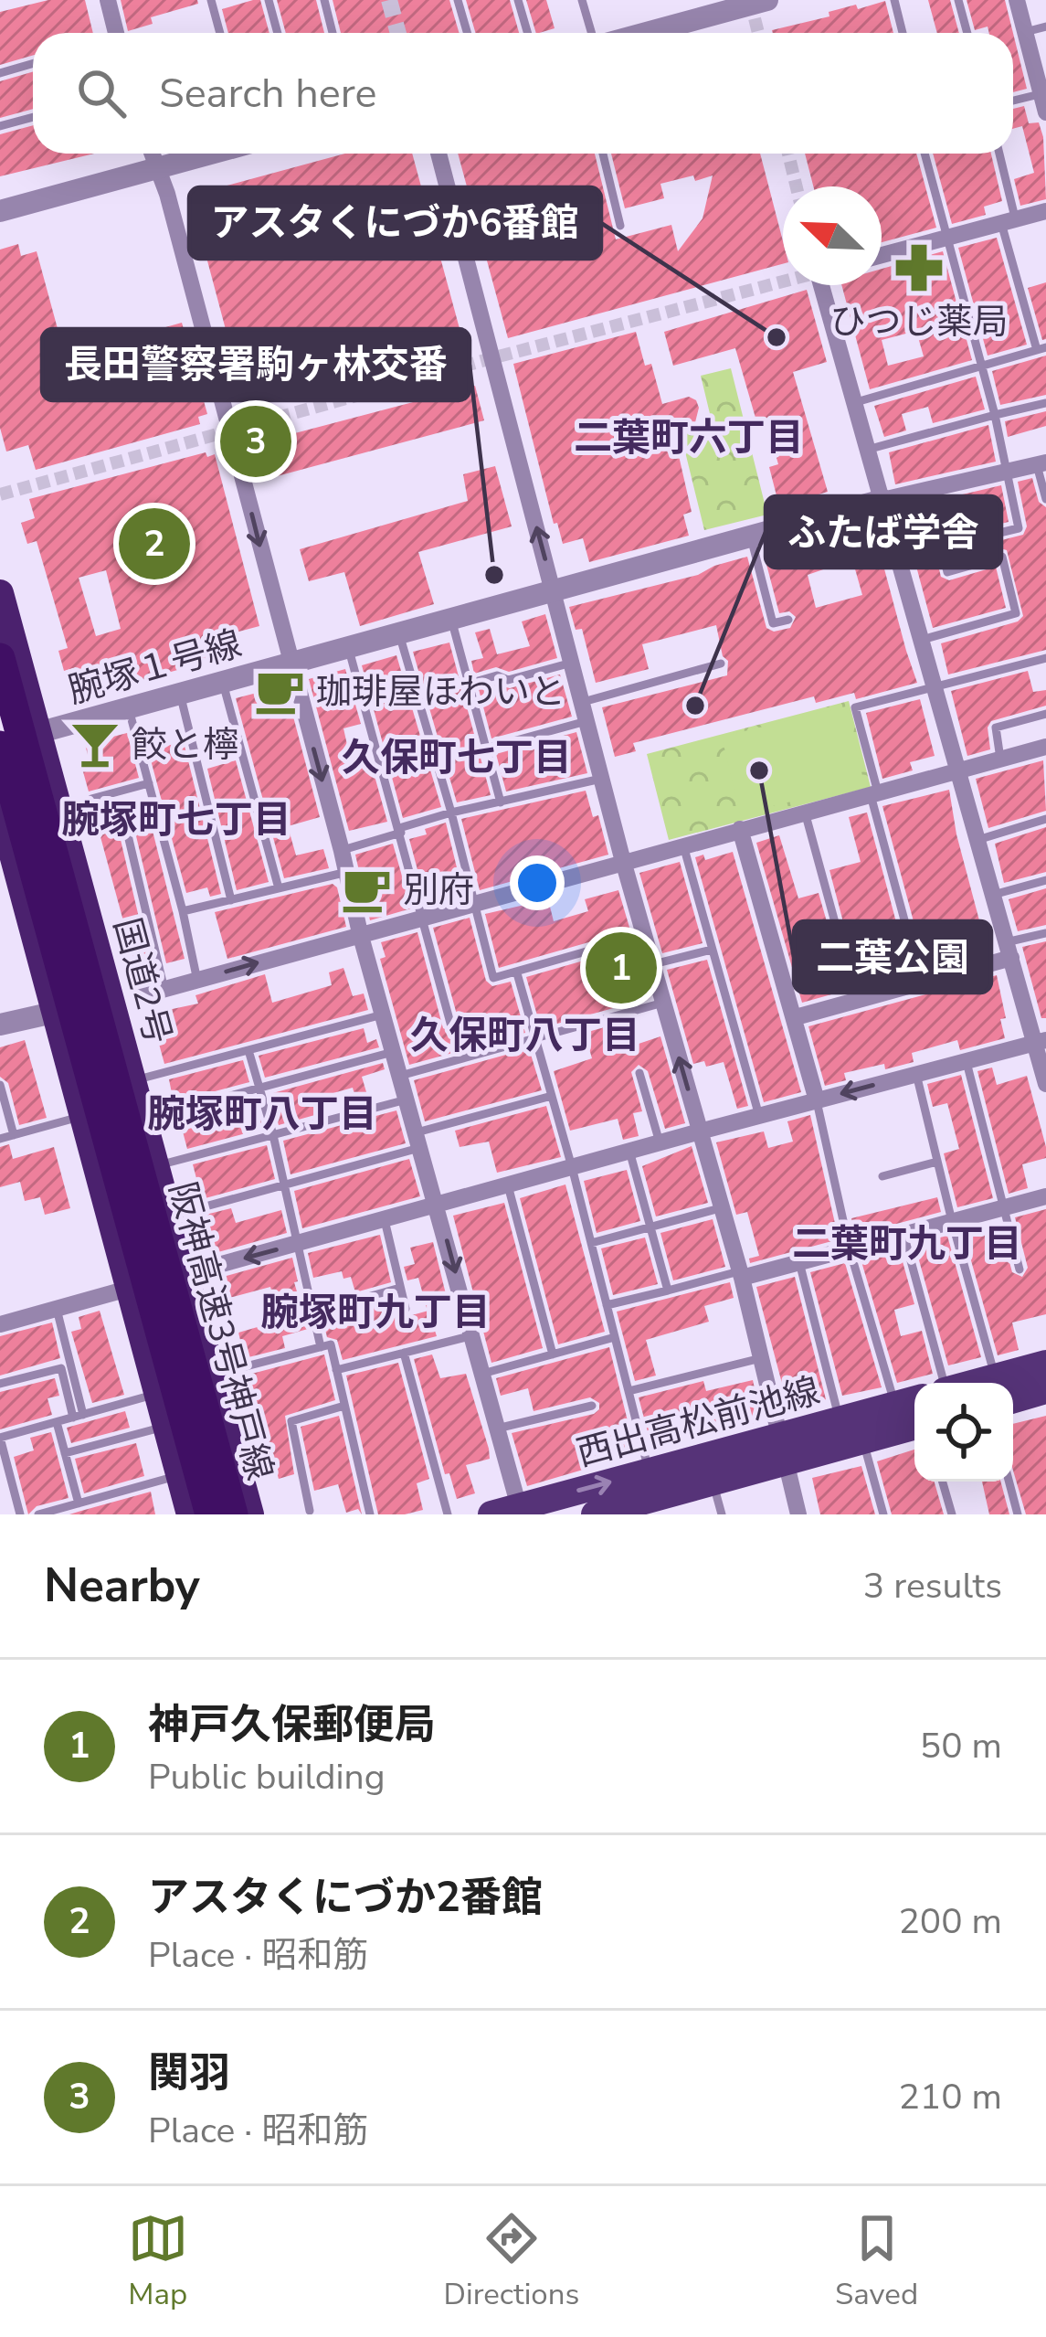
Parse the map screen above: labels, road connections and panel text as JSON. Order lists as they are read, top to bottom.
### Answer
{
  "streets": {
    "highway": ["国道2号", "阪神高速3号神戸線"],
    "main road": ["西出高松前池線"],
    "street": ["腕塚１号線"]
  },
  "crossings": [
    ["腕塚１号線", "国道2号"]
  ],
  "districts": [
    "二葉町六丁目",
    "久保町七丁目",
    "腕塚町七丁目",
    "久保町八丁目",
    "腕塚町八丁目",
    "二葉町九丁目",
    "腕塚町九丁目"
  ],
  "places": {
    "pharmacy": ["ひつじ薬局"],
    "other": [
      "アスタくにづか6番館",
      "長田警察署駒ヶ林交番",
      "ふたば学舎",
      "二葉公園"
    ],
    "cafe": ["珈琲屋ほわいと", "別府"],
    "bar": ["餃と檸"]
  },
  "north": "top left",
  "page": {
    "search": "Search here",
    "pins": ["3", "2", "1"],
    "heading": ["Nearby", "3 results"],
    "list": [
      {
        "mark": "1",
        "name": "神戸久保郵便局",
        "note": "Public building",
        "value": "50 m"
      },
      {
        "mark": "2",
        "name": "アスタくにづか2番館",
        "note": "Place · 昭和筋",
        "value": "200 m"
      },
      {
        "mark": "3",
        "name": "関羽",
        "note": "Place · 昭和筋",
        "value": "210 m"
      }
    ],
    "nav": ["Map", "Directions", "Saved"]
  }
}
